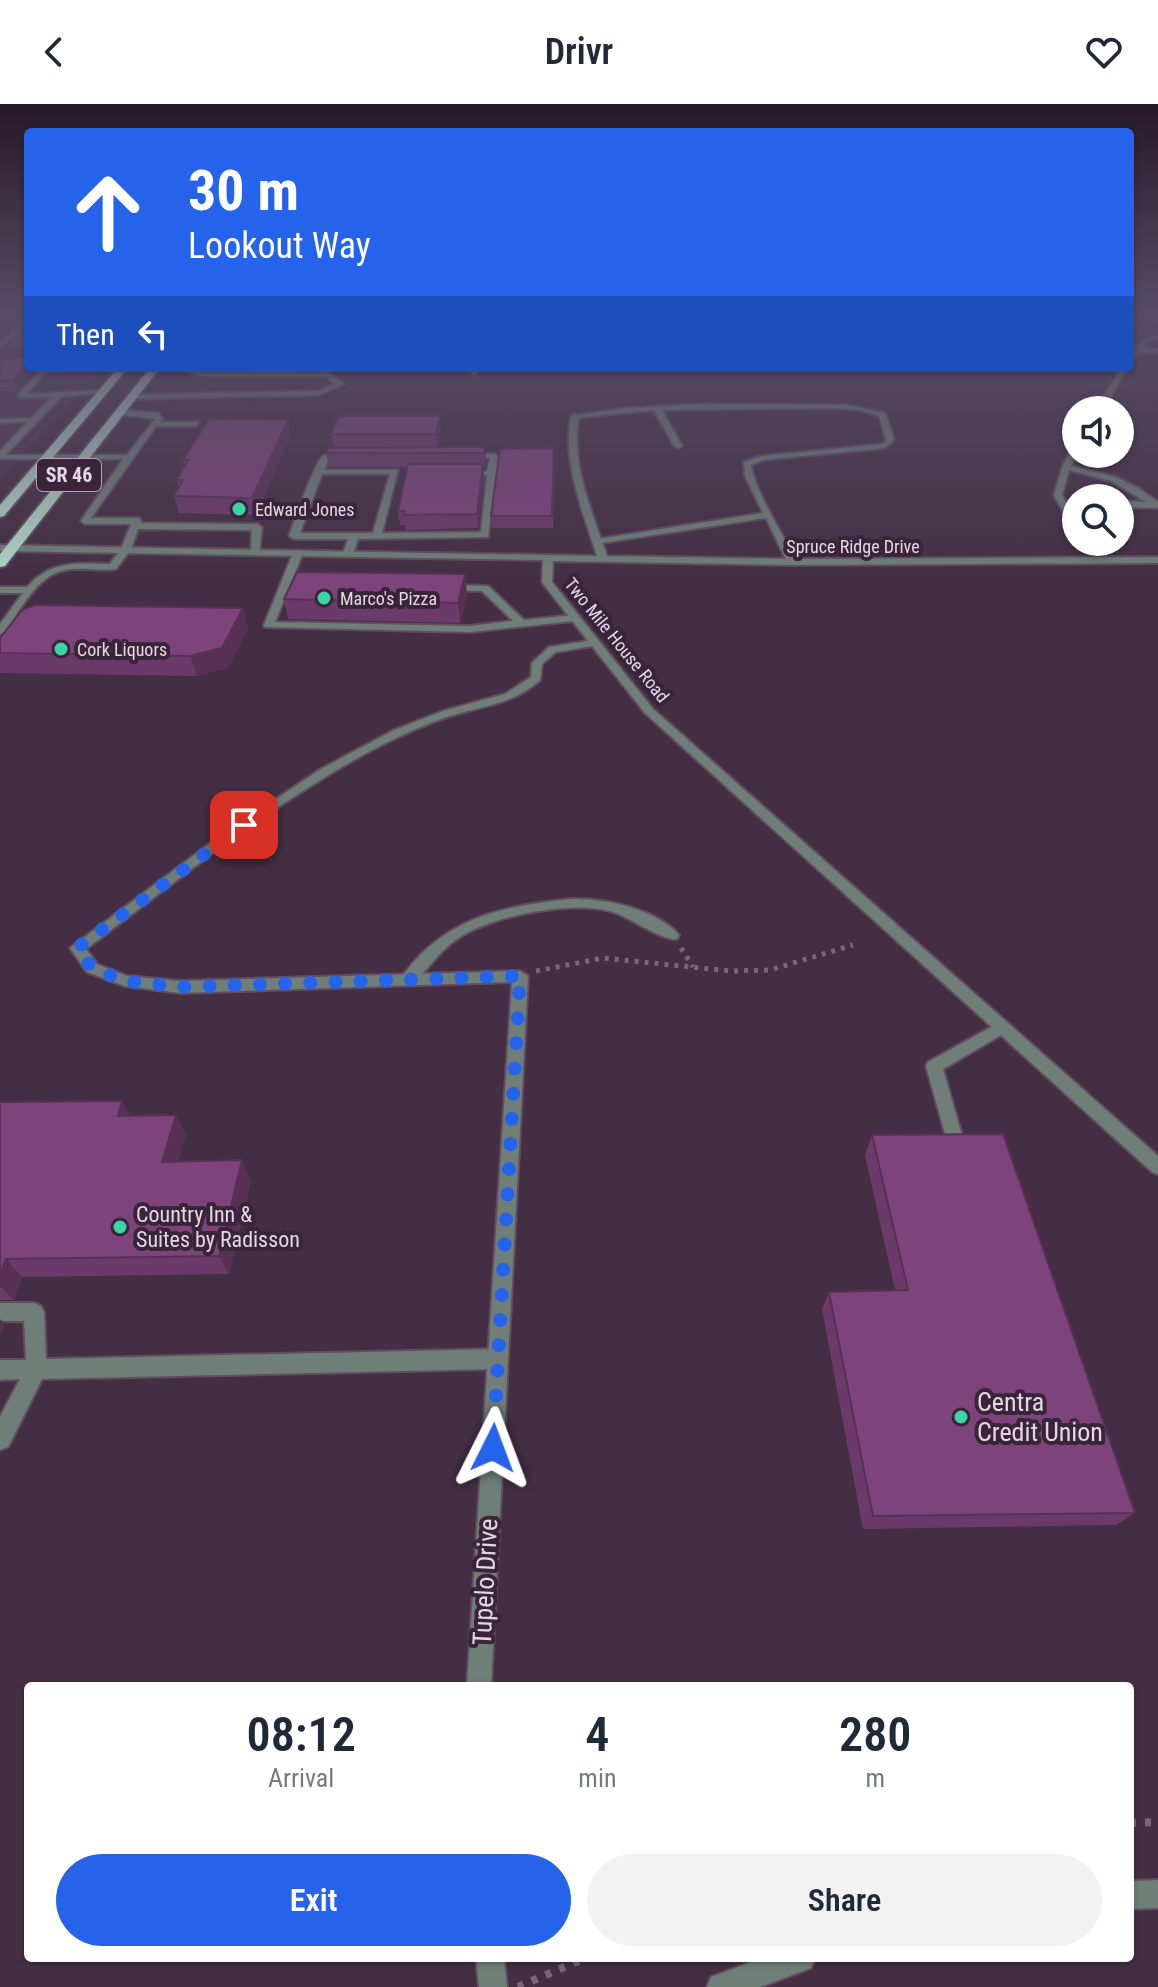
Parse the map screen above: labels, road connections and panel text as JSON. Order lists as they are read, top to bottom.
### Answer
{
  "streets": {
    "highway": ["SR 46"],
    "street": ["Spruce Ridge Drive", "Two Mile House Road", "Tupelo Drive"]
  },
  "crossings": [
    ["SR 46", "Two Mile House Road"],
    ["Spruce Ridge Drive", "Two Mile House Road"]
  ],
  "places": [
    "Edward Jones",
    "Marco's Pizza",
    "Cork Liquors",
    "Country Inn & Suites by Radisson",
    "Centra Credit Union"
  ],
  "page": {
    "header": "Drivr",
    "turn": ["30 m", "Lookout Way"],
    "then": "Then",
    "eta": [
      "08:12",
      "Arrival",
      "4",
      "min",
      "280",
      "m"
    ],
    "buttons": ["Exit", "Share"]
  }
}
